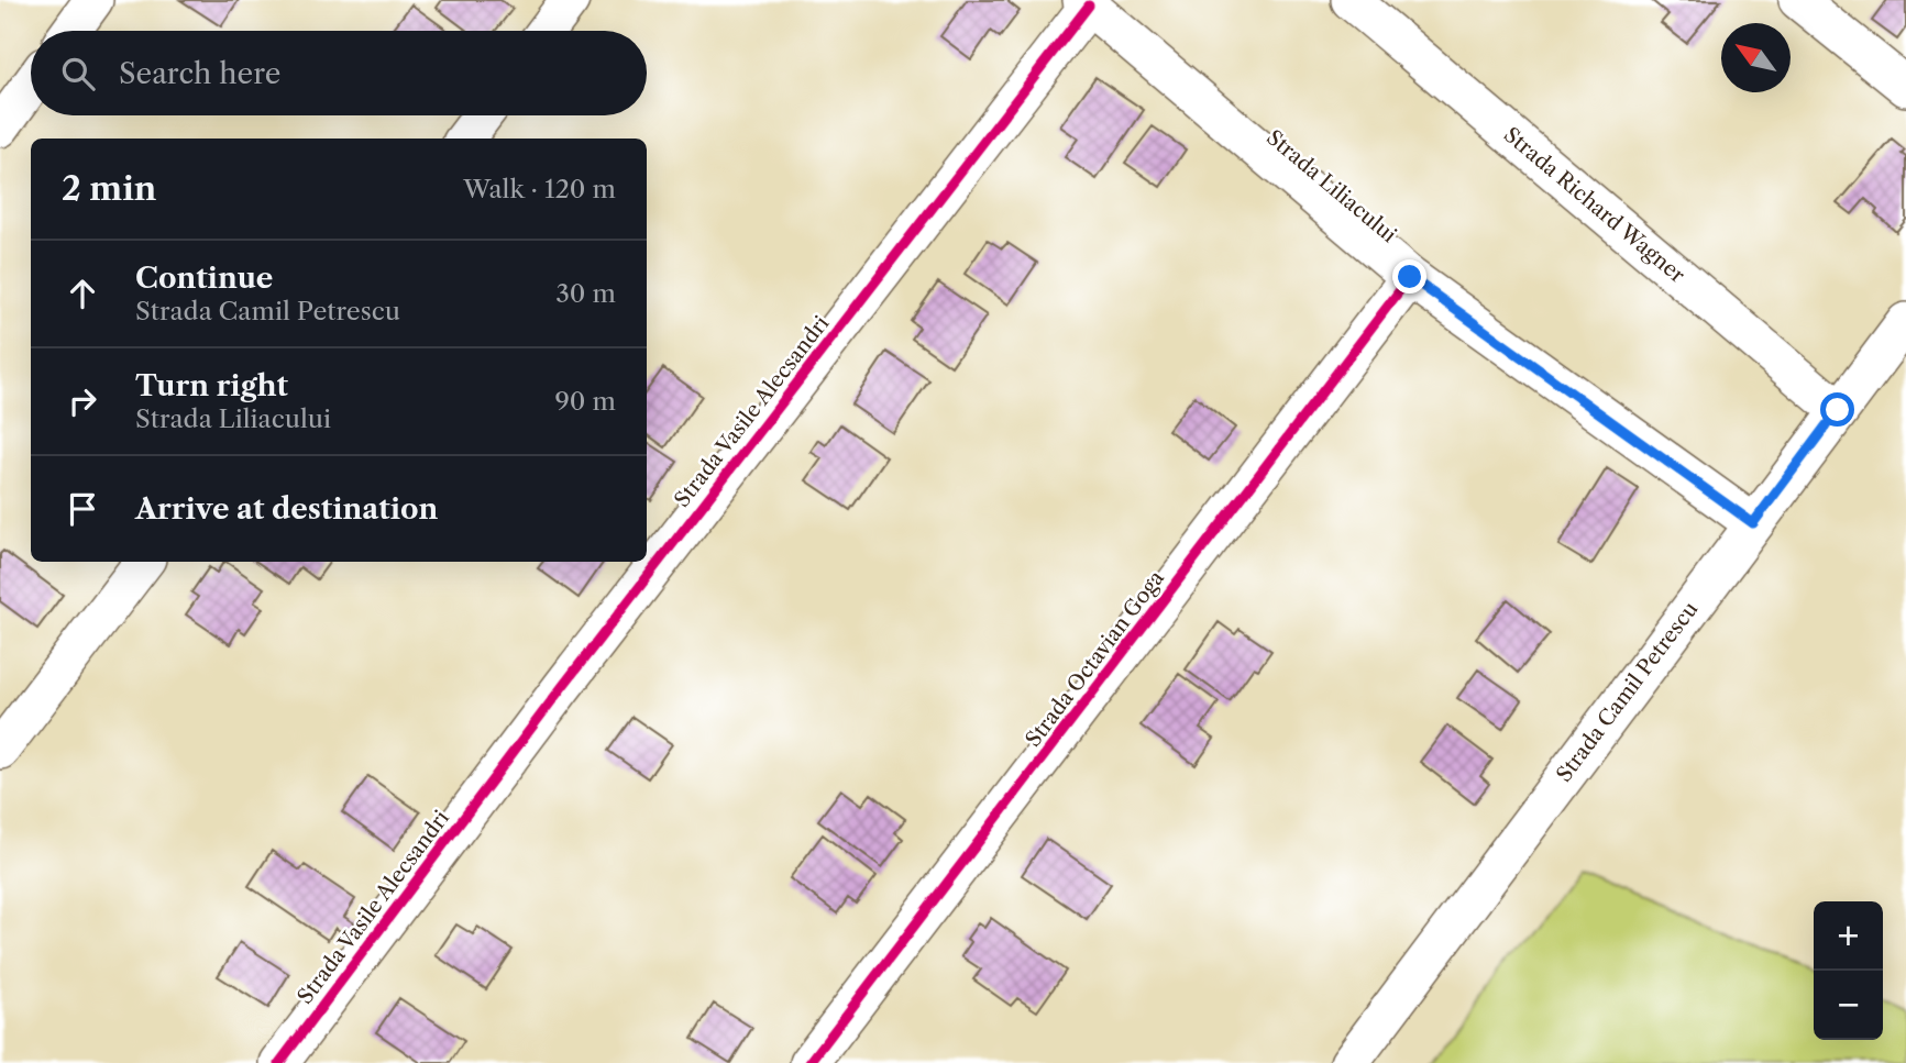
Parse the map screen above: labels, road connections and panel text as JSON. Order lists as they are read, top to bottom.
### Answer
{
  "streets": {
    "street": [
      "Strada Liliacului",
      "Strada Richard Wagner",
      "Strada Vasile Alecsandri",
      "Strada Octavian Goga",
      "Strada Camil Petrescu"
    ]
  },
  "crossings": [
    ["Strada Liliacului", "Strada Vasile Alecsandri"],
    ["Strada Liliacului", "Strada Octavian Goga"],
    ["Strada Liliacului", "Strada Camil Petrescu"],
    ["Strada Richard Wagner", "Strada Camil Petrescu"]
  ],
  "north": "top left",
  "page": {
    "search": "Search here",
    "heading": ["2 min", "Walk · 120 m"],
    "list": [
      ["Continue", "Strada Camil Petrescu", "30 m"],
      ["Turn right", "Strada Liliacului", "90 m"],
      "Arrive at destination"
    ],
    "map_buttons": ["+", "−"]
  }
}
